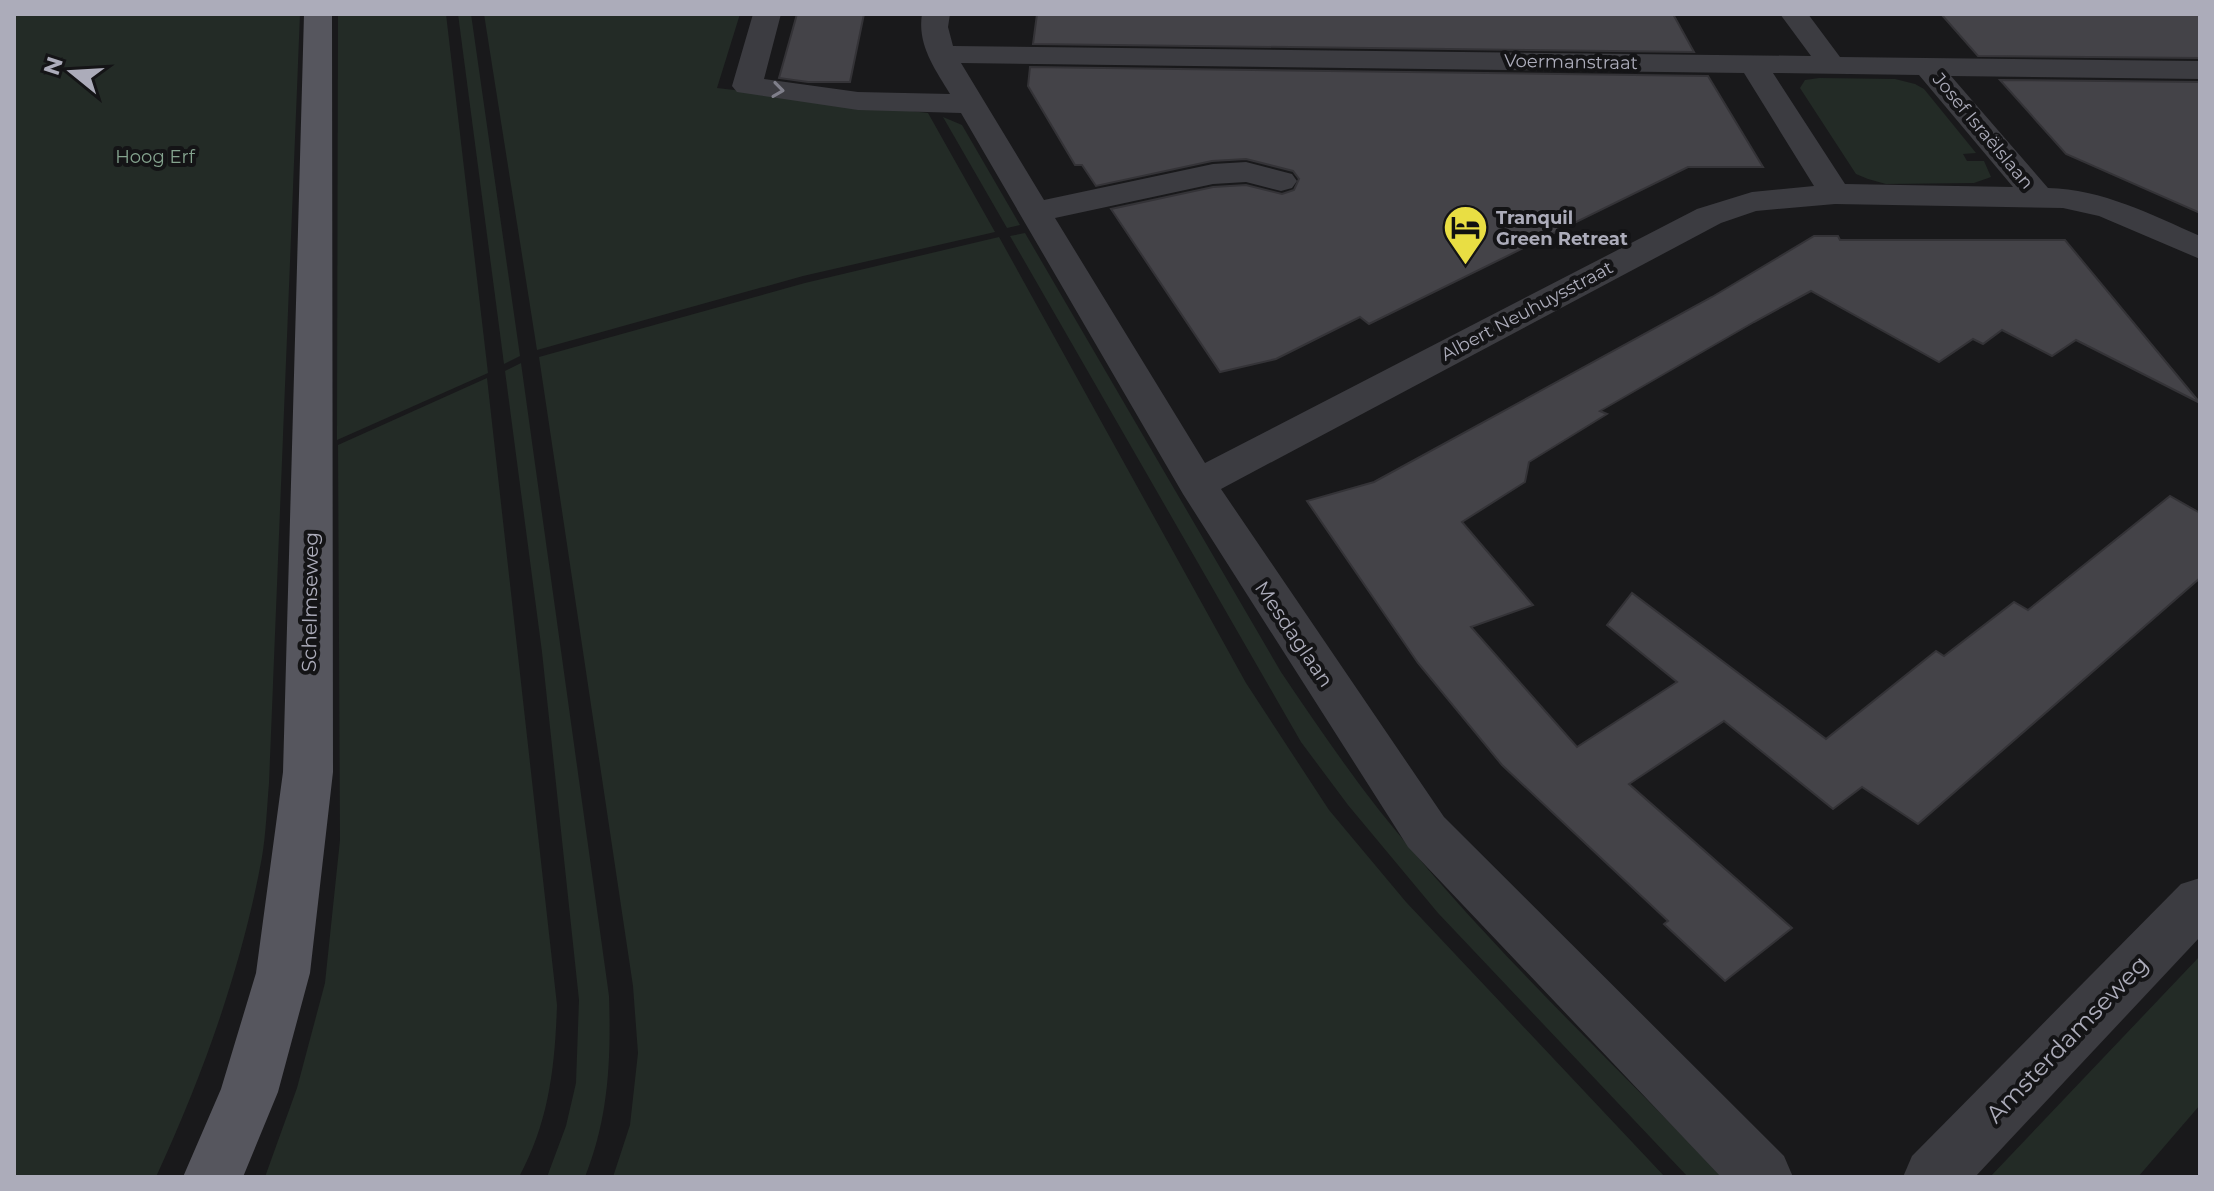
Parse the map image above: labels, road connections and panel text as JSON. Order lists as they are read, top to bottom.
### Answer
{
  "streets": {
    "main road": ["Schelmseweg"],
    "street": [
      "Voermanstraat",
      "Josef Israëlslaan",
      "Albert Neuhuysstraat",
      "Mesdaglaan",
      "Amsterdamseweg"
    ]
  },
  "crossings": [
    ["Voermanstraat", "Josef Israëlslaan"],
    ["Voermanstraat", "Mesdaglaan"],
    ["Josef Israëlslaan", "Albert Neuhuysstraat"],
    ["Albert Neuhuysstraat", "Mesdaglaan"]
  ],
  "parks": ["Hoog Erf"],
  "places": {
    "hotel": ["Tranquil Green Retreat"]
  },
  "north": "left"
}
